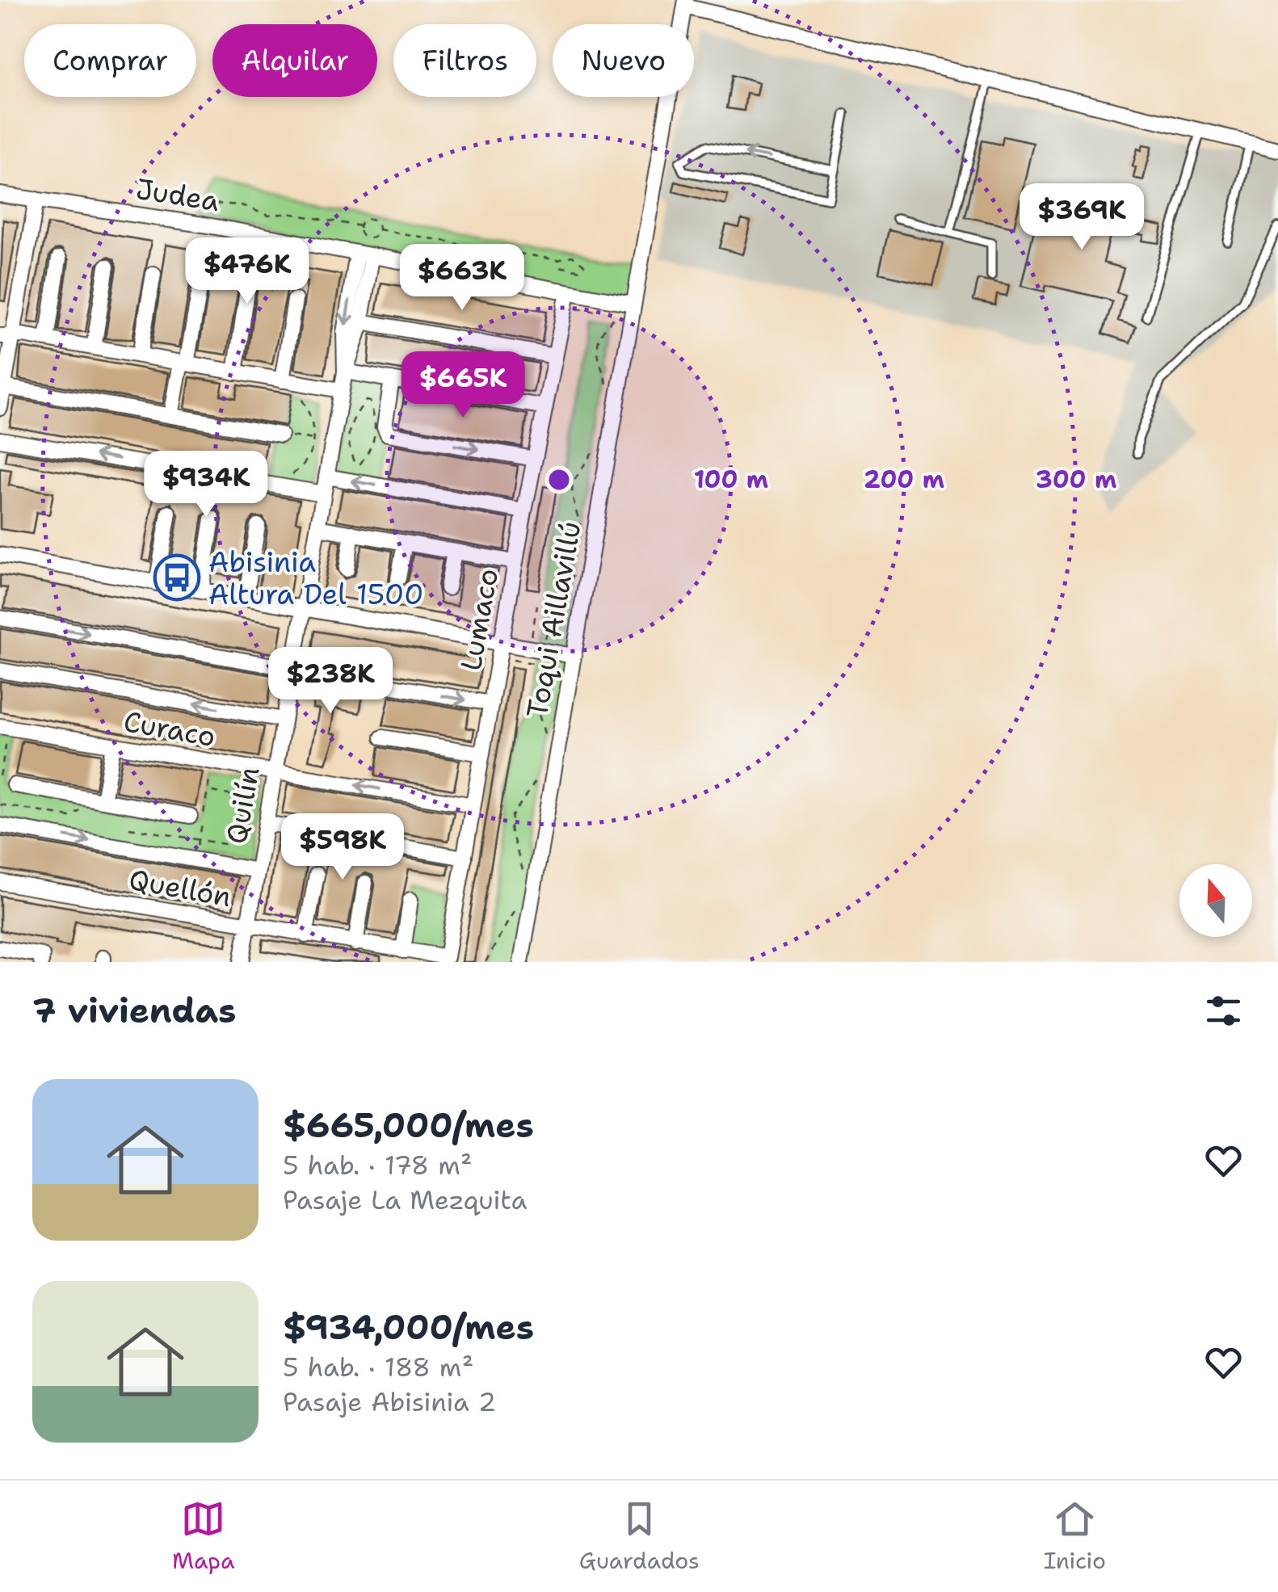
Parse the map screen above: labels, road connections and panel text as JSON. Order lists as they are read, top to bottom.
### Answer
{
  "streets": {
    "street": [
      "Judea",
      "Lumaco",
      "Toqui Aillavillú",
      "Curaco",
      "Quilín",
      "Quellón"
    ]
  },
  "crossings": [
    ["Judea", "Lumaco"],
    ["Judea", "Toqui Aillavillú"],
    ["Judea", "Quilín"],
    ["Lumaco", "Curaco"],
    ["Lumaco", "Quellón"],
    ["Curaco", "Quilín"],
    ["Quilín", "Quellón"]
  ],
  "places": {
    "bus stop": ["Abisinia Altura Del 1500"]
  },
  "north": "top",
  "page": {
    "chip": [
      "Comprar",
      "Alquilar",
      "Filtros",
      "Nuevo"
    ],
    "price": [
      "$369K",
      "$476K",
      "$663K",
      "$665K",
      "$934K",
      "$238K",
      "$598K"
    ],
    "heading": "7 viviendas",
    "list": [
      {
        "name": "$665,000/mes",
        "note": "5 hab. · 178 m² · Pasaje La Mezquita"
      },
      {
        "name": "$934,000/mes",
        "note": "5 hab. · 188 m² · Pasaje Abisinia 2"
      }
    ],
    "tabs": ["Mapa", "Guardados", "Inicio"]
  },
  "rings": ["100 m", "200 m", "300 m"]
}
